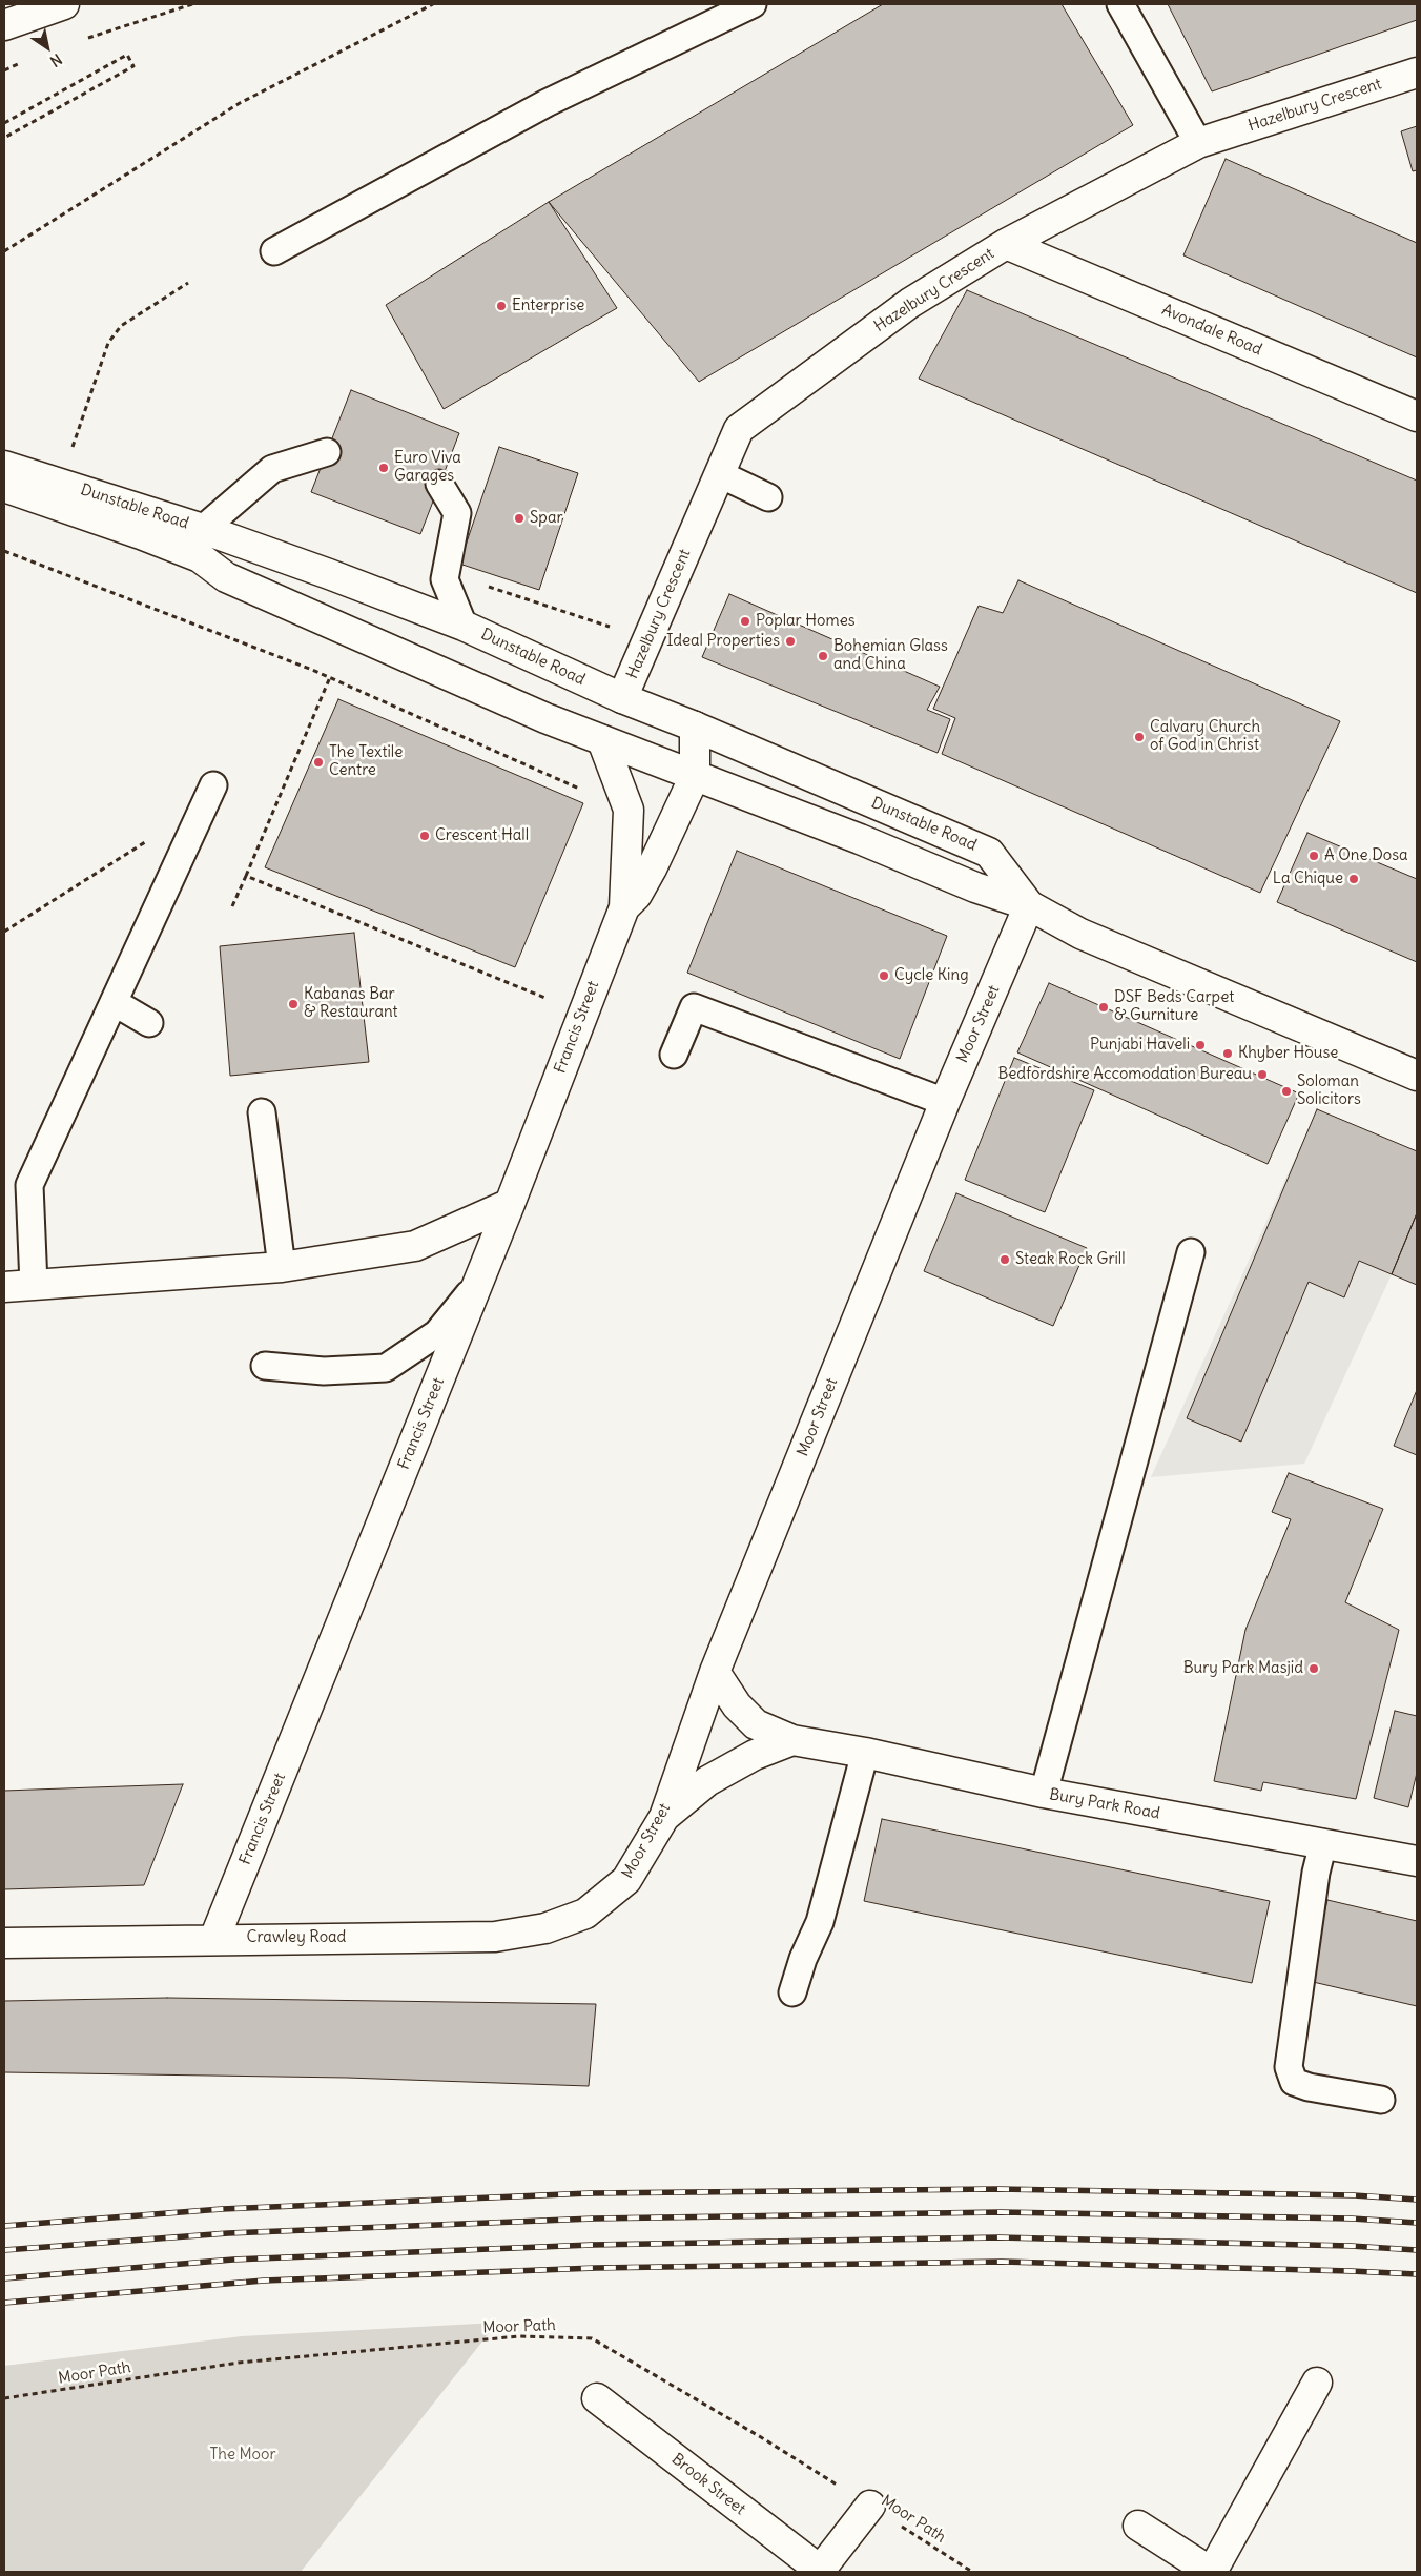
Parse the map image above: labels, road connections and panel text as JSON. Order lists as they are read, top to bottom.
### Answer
{
  "streets": {
    "street": [
      "Hazelbury Crescent",
      "Avondale Road",
      "Dunstable Road",
      "Moor Street",
      "Francis Street",
      "Bury Park Road",
      "Crawley Road",
      "Brook Street"
    ],
    "path": ["Moor Path"]
  },
  "crossings": [
    ["Hazelbury Crescent", "Avondale Road"],
    ["Hazelbury Crescent", "Dunstable Road"],
    ["Dunstable Road", "Moor Street"],
    ["Dunstable Road", "Francis Street"],
    ["Moor Street", "Bury Park Road"],
    ["Moor Street", "Crawley Road"],
    ["Francis Street", "Crawley Road"],
    ["Moor Path", "Brook Street"]
  ],
  "parks": ["The Moor"],
  "places": [
    "Enterprise",
    "Euro Viva Garages",
    "Spar",
    "Poplar Homes",
    "Ideal Properties",
    "Bohemian Glass and China",
    "Calvary Church of God in Christ",
    "The Textile Centre",
    "Crescent Hall",
    "A One Dosa",
    "La Chique",
    "Cycle King",
    "Kabanas Bar & Restaurant",
    "DSF Beds Carpet & Gurniture",
    "Punjabi Haveli",
    "Khyber House",
    "Bedfordshire Accomodation Bureau",
    "Soloman Solicitors",
    "Steak Rock Grill",
    "Bury Park Masjid"
  ],
  "north": "bottom right"
}
